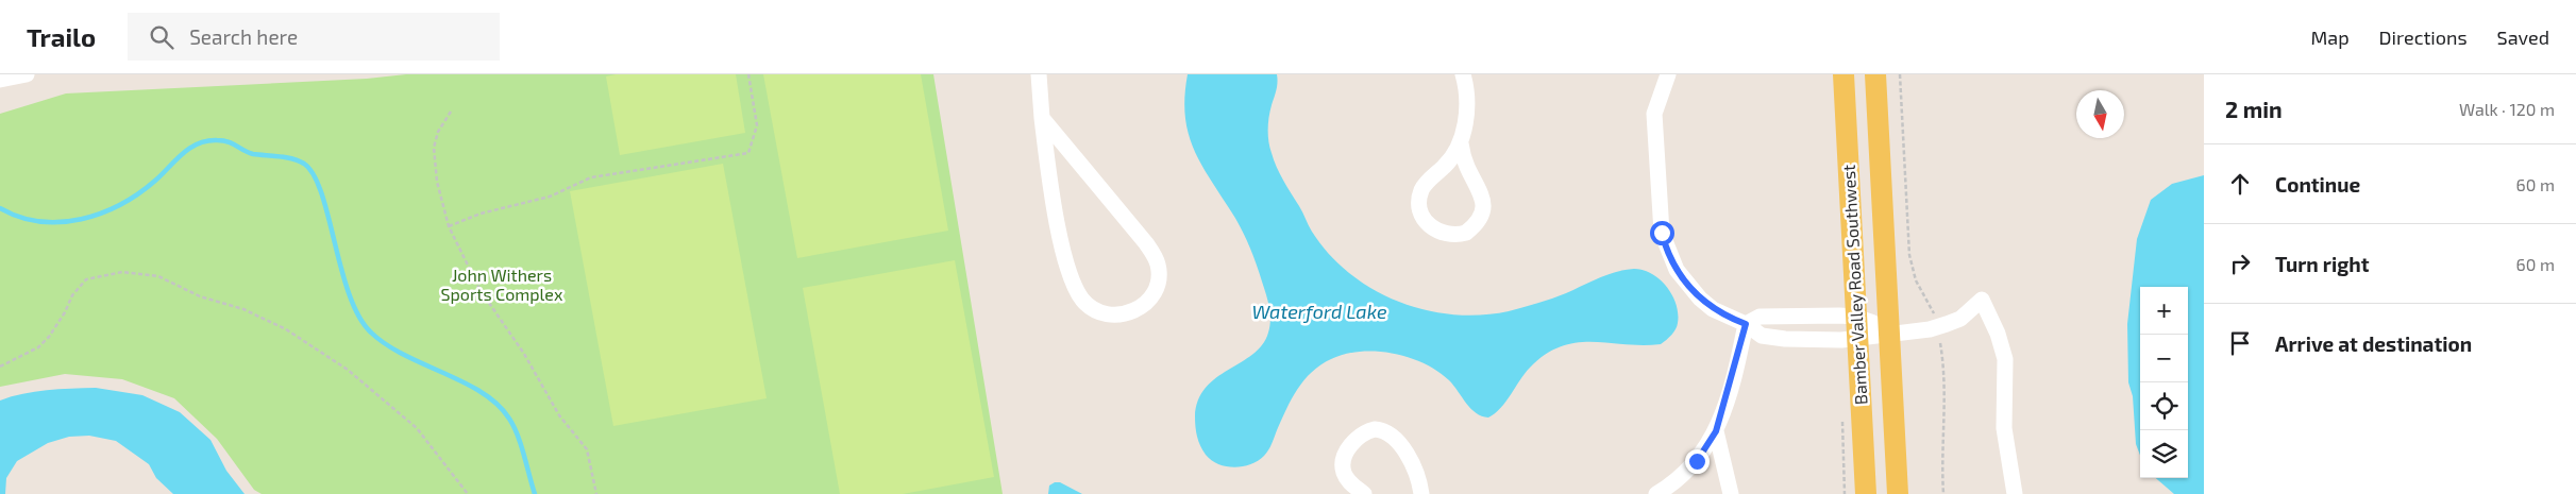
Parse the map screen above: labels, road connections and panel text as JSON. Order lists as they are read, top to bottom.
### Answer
{
  "streets": {
    "main road": ["Bamber Valley Road Southwest"]
  },
  "water": ["Waterford Lake"],
  "parks": ["John Withers Sports Complex"],
  "north": "bottom",
  "page": {
    "header": "Trailo",
    "search": "Search here",
    "nav": ["Map", "Directions", "Saved"],
    "heading": ["2 min", "Walk · 120 m"],
    "list": [
      ["Continue", "60 m"],
      ["Turn right", "60 m"],
      "Arrive at destination"
    ],
    "map_buttons": ["+", "−"]
  }
}
